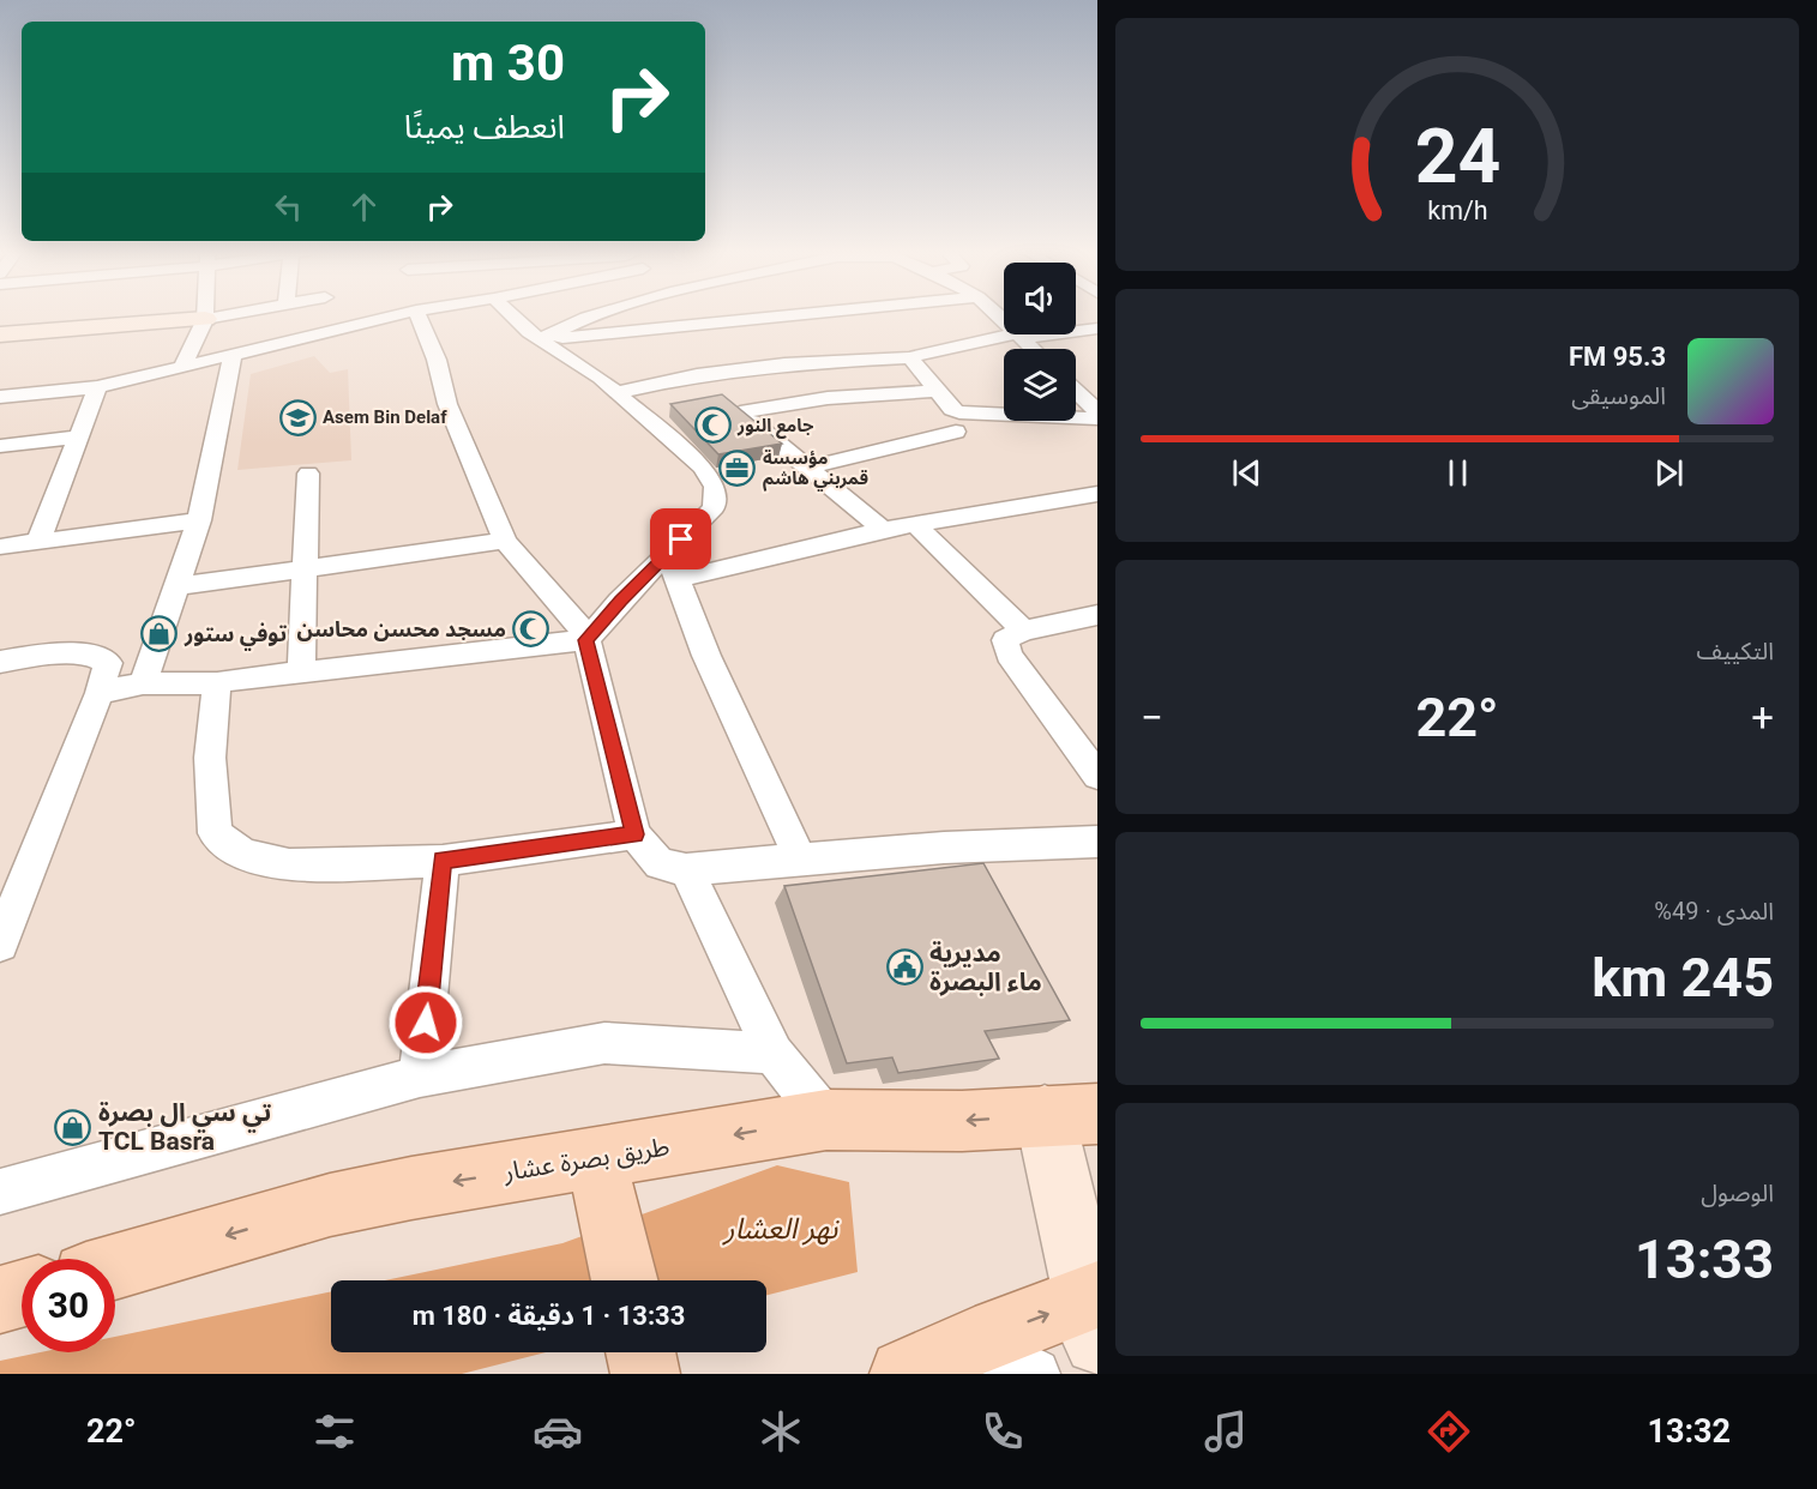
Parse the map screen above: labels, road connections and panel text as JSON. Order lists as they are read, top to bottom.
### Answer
{
  "streets": {
    "main road": ["طريق بصرة عشار"]
  },
  "one_way": ["طريق بصرة عشار"],
  "water": ["نهر العشار"],
  "places": {
    "school or university": ["Asem Bin Delaf"],
    "mosque": ["جامع النور", "مسجد محسن محاسن"],
    "office": ["مؤسسة قمربني هاشم"],
    "shop": ["توفي ستور", "تي سي ال بصرة TCL Basra"],
    "public building": ["مديرية ماء البصرة"]
  },
  "page": {
    "turn": ["30 m", "انعطف يمينًا"],
    "song": ["95.3 FM", "الموسيقى"],
    "tile": [
      "التكييف",
      ["المدى · 49%", "245 km"],
      ["الوصول", "13:33"]
    ],
    "heat": ["−", "22°", "+"],
    "limit": "30",
    "trip": "13:33 · 1 دقيقة · 180 m",
    "tabs": ["13:32", "22°"],
    "gauge": ["24", "km/h"]
  }
}
